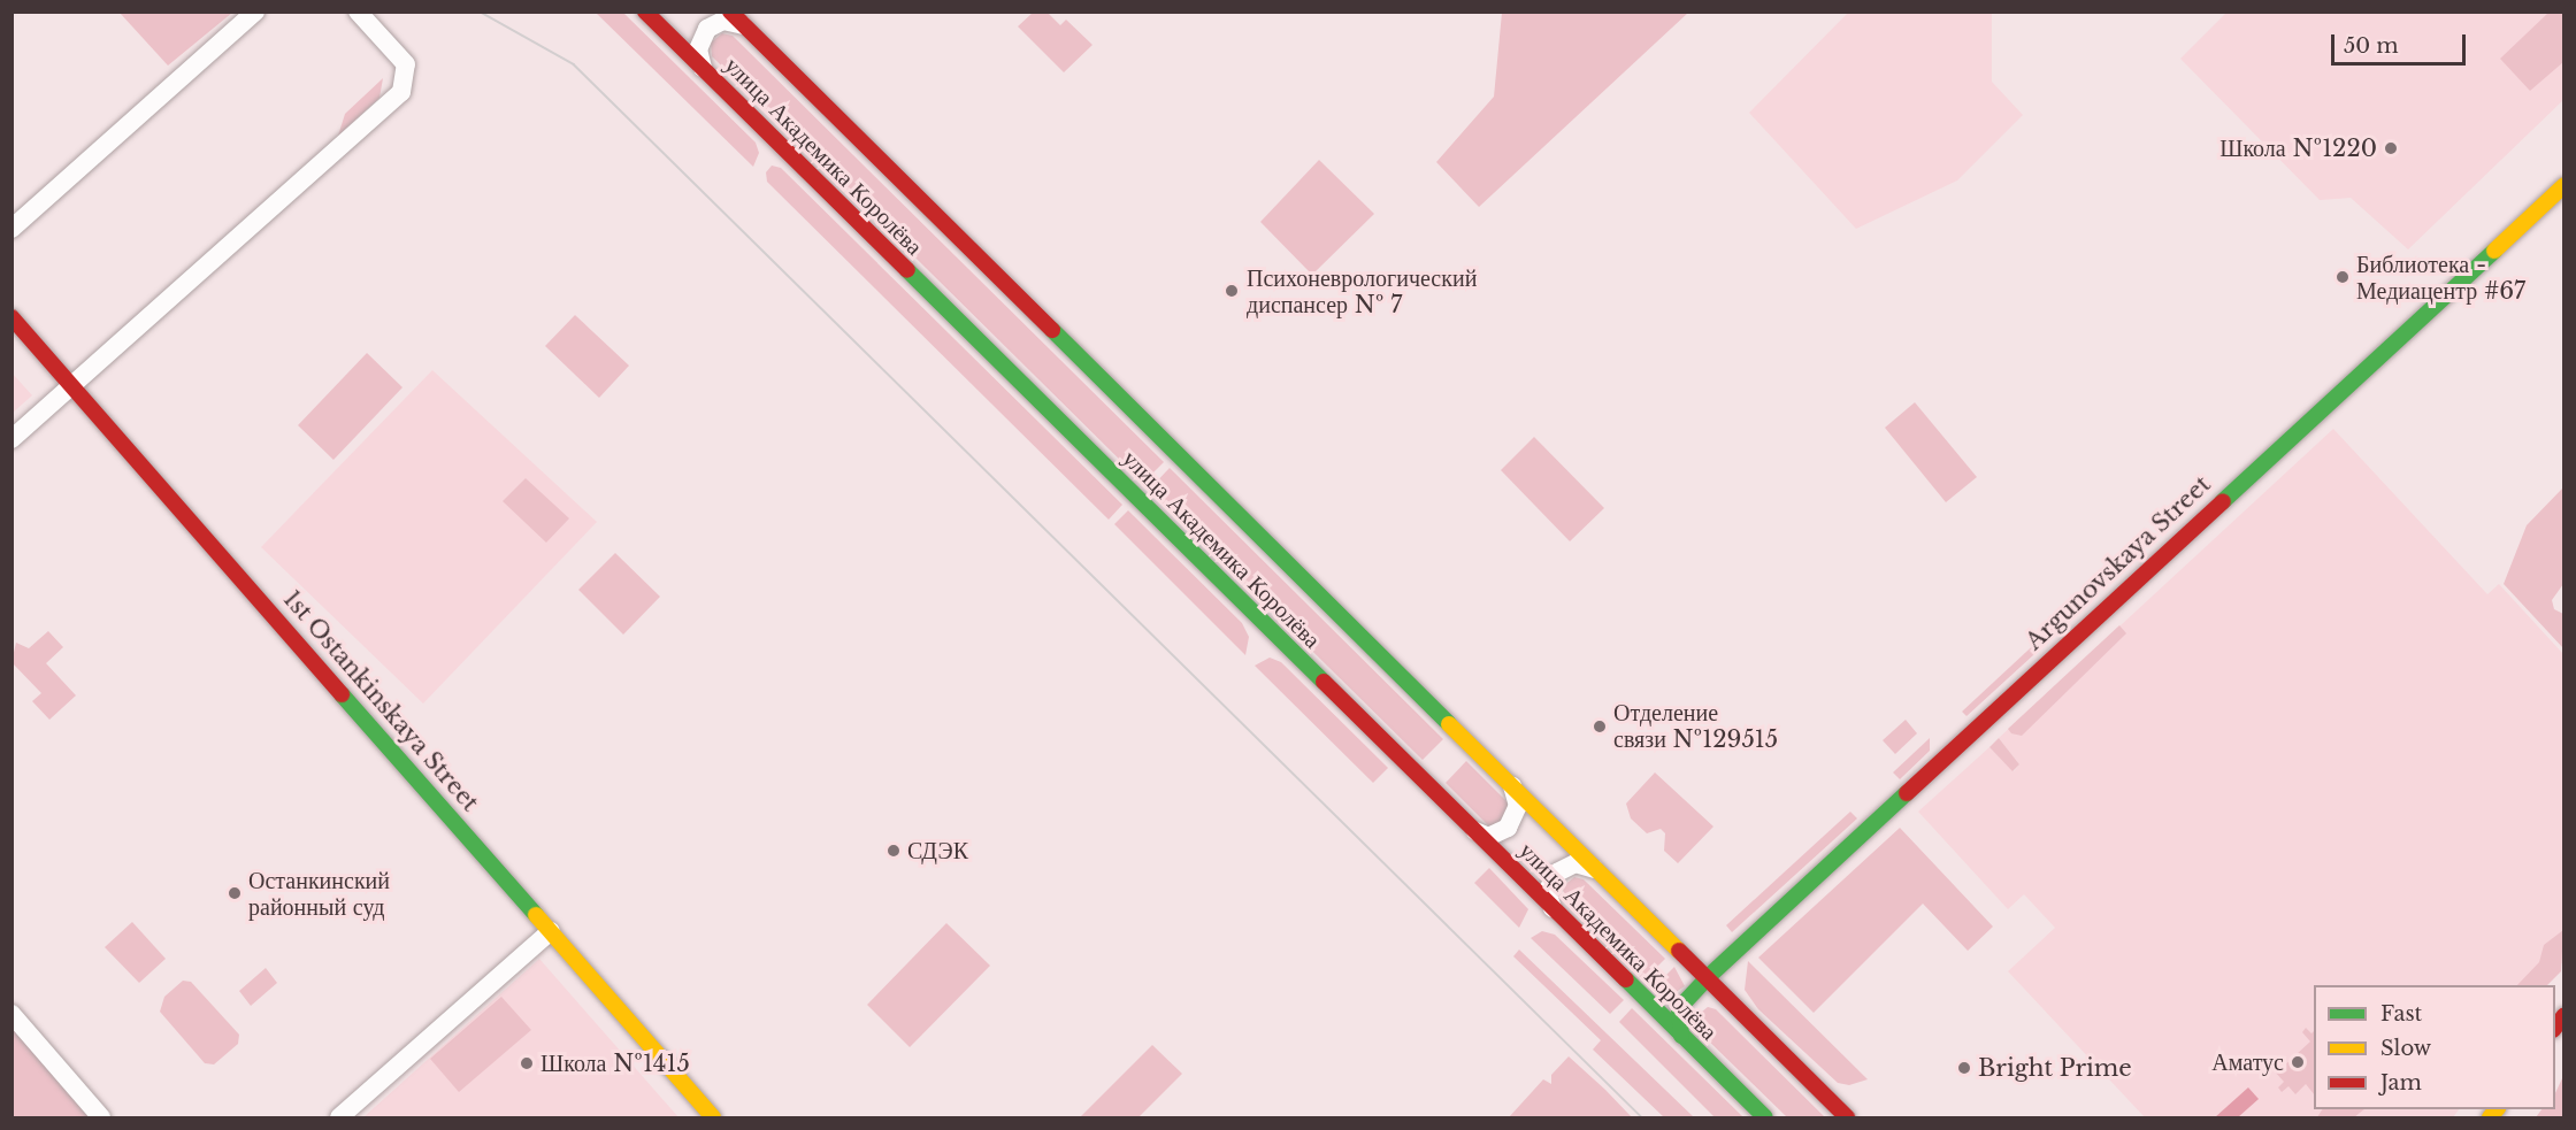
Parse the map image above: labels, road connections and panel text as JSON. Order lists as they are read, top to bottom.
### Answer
{
  "streets": {
    "main road": ["улица Академика Королёва", "Argunovskaya Street", "1st Ostankinskaya Street"]
  },
  "crossings": [
    ["улица Академика Королёва", "Argunovskaya Street"]
  ],
  "places": [
    "Школа №1220",
    "Библиотека - Медиацентр #67",
    "Психоневрологический диспансер № 7",
    "Отделение связи №129515",
    "СДЭК",
    "Останкинский районный суд",
    "Аматус",
    "Школа №1415",
    "Bright Prime"
  ],
  "legend": ["Fast", "Slow", "Jam"],
  "scale_bar": "50 m"
}
